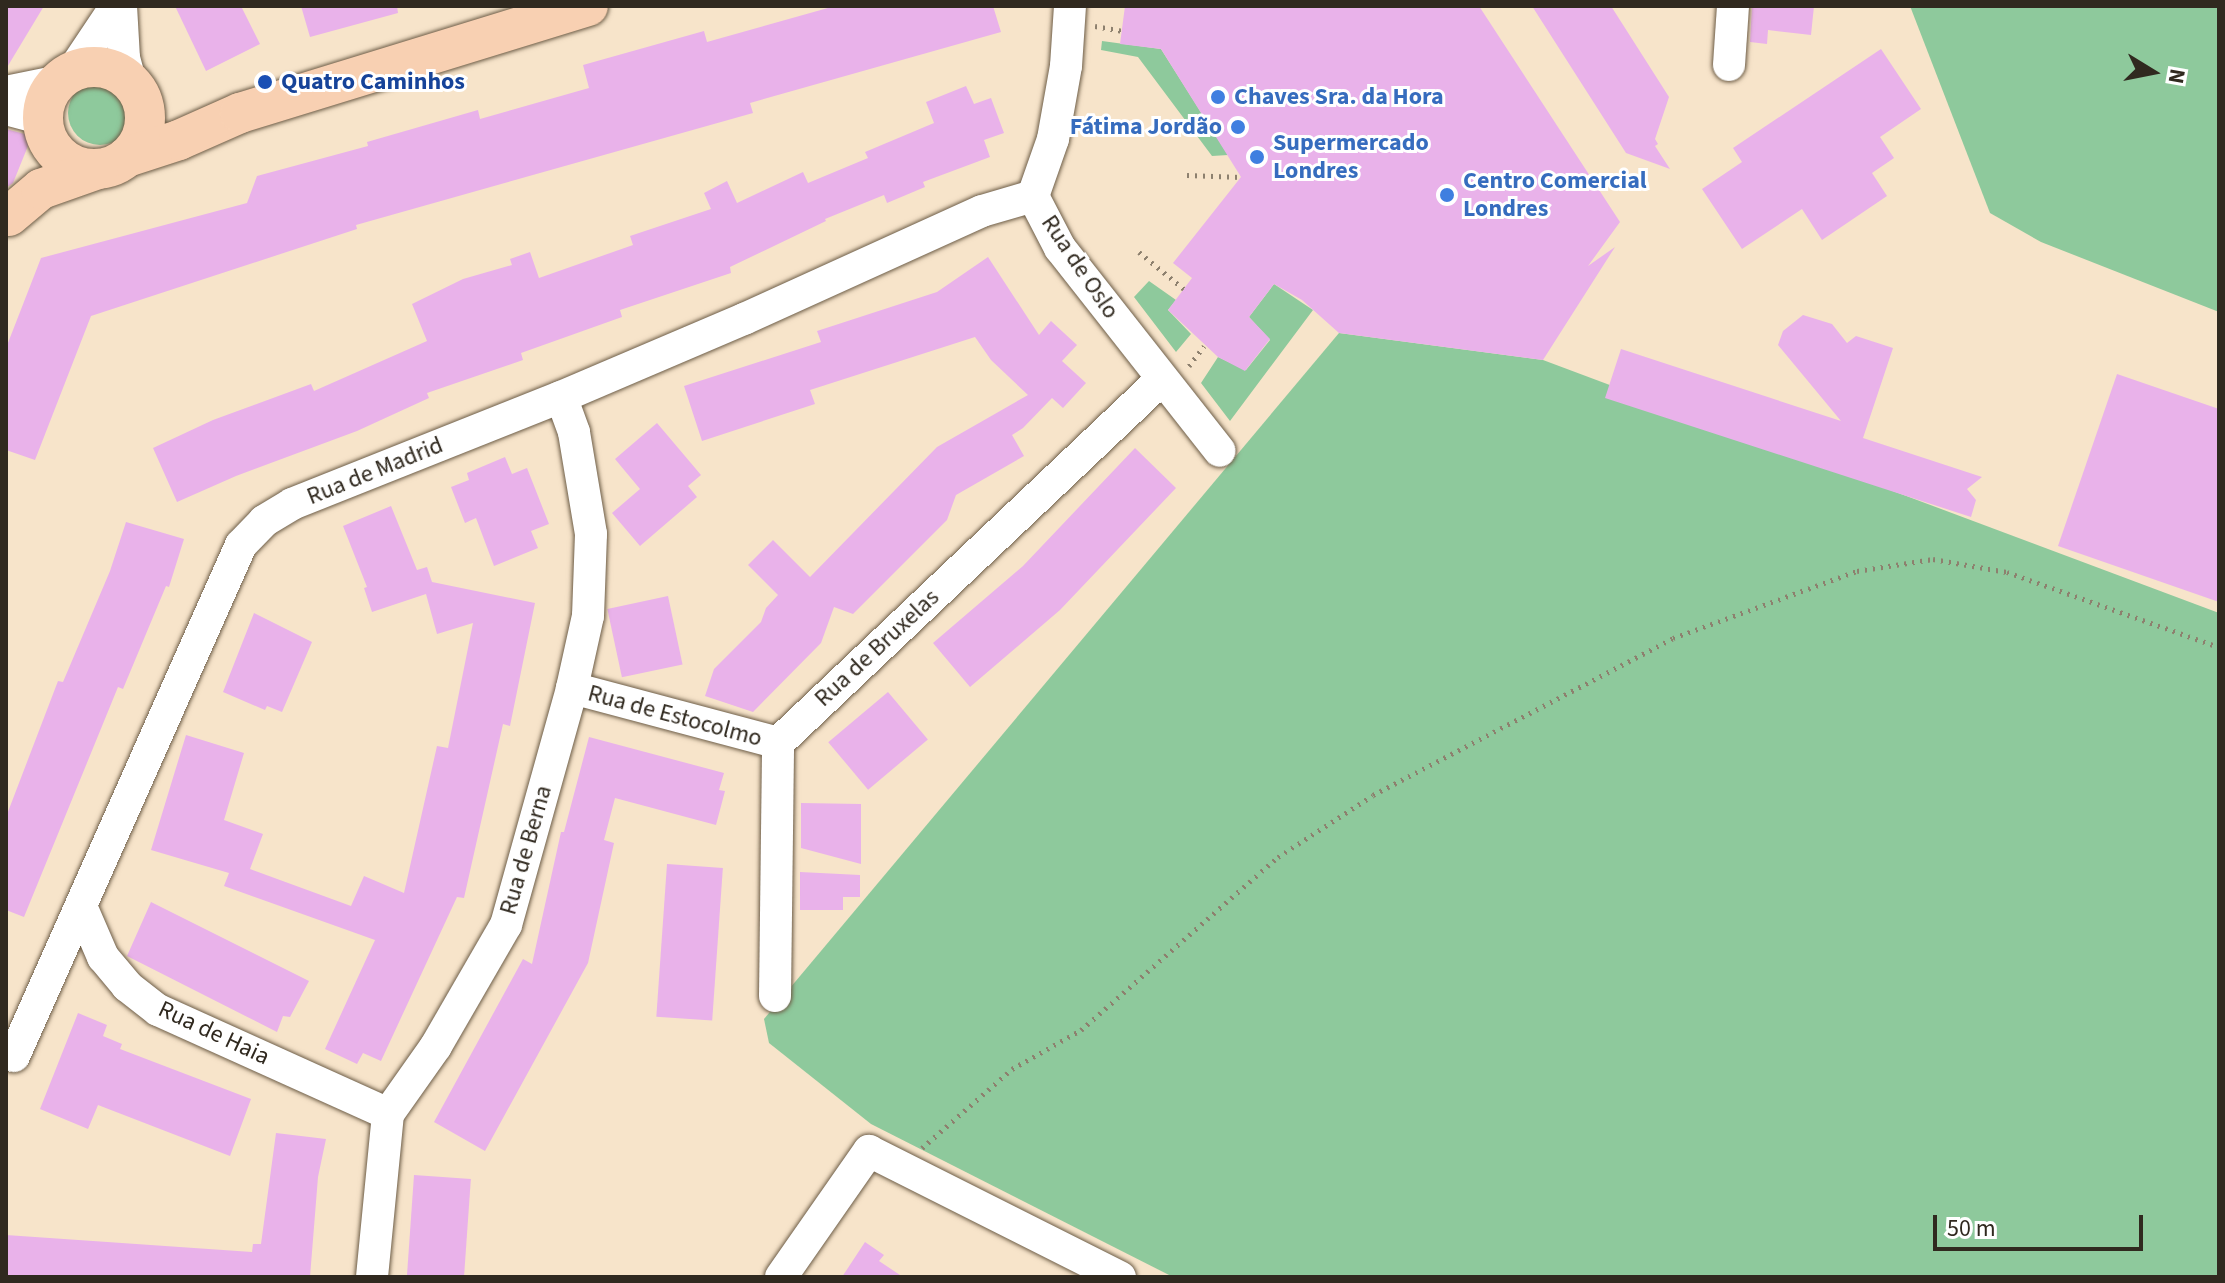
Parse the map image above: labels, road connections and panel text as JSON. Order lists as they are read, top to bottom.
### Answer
{
  "streets": {
    "street": [
      "Rua de Oslo",
      "Rua de Madrid",
      "Rua de Bruxelas",
      "Rua de Estocolmo",
      "Rua de Berna",
      "Rua de Haia"
    ]
  },
  "crossings": [
    ["Rua de Oslo", "Rua de Madrid"],
    ["Rua de Oslo", "Rua de Bruxelas"],
    ["Rua de Madrid", "Rua de Berna"],
    ["Rua de Madrid", "Rua de Haia"],
    ["Rua de Bruxelas", "Rua de Estocolmo"],
    ["Rua de Estocolmo", "Rua de Berna"],
    ["Rua de Berna", "Rua de Haia"]
  ],
  "places": [
    "Quatro Caminhos",
    "Chaves Sra. da Hora",
    "Fátima Jordão",
    "Supermercado Londres",
    "Centro Comercial Londres"
  ],
  "scale_bar": "50 m",
  "north": "right"
}
